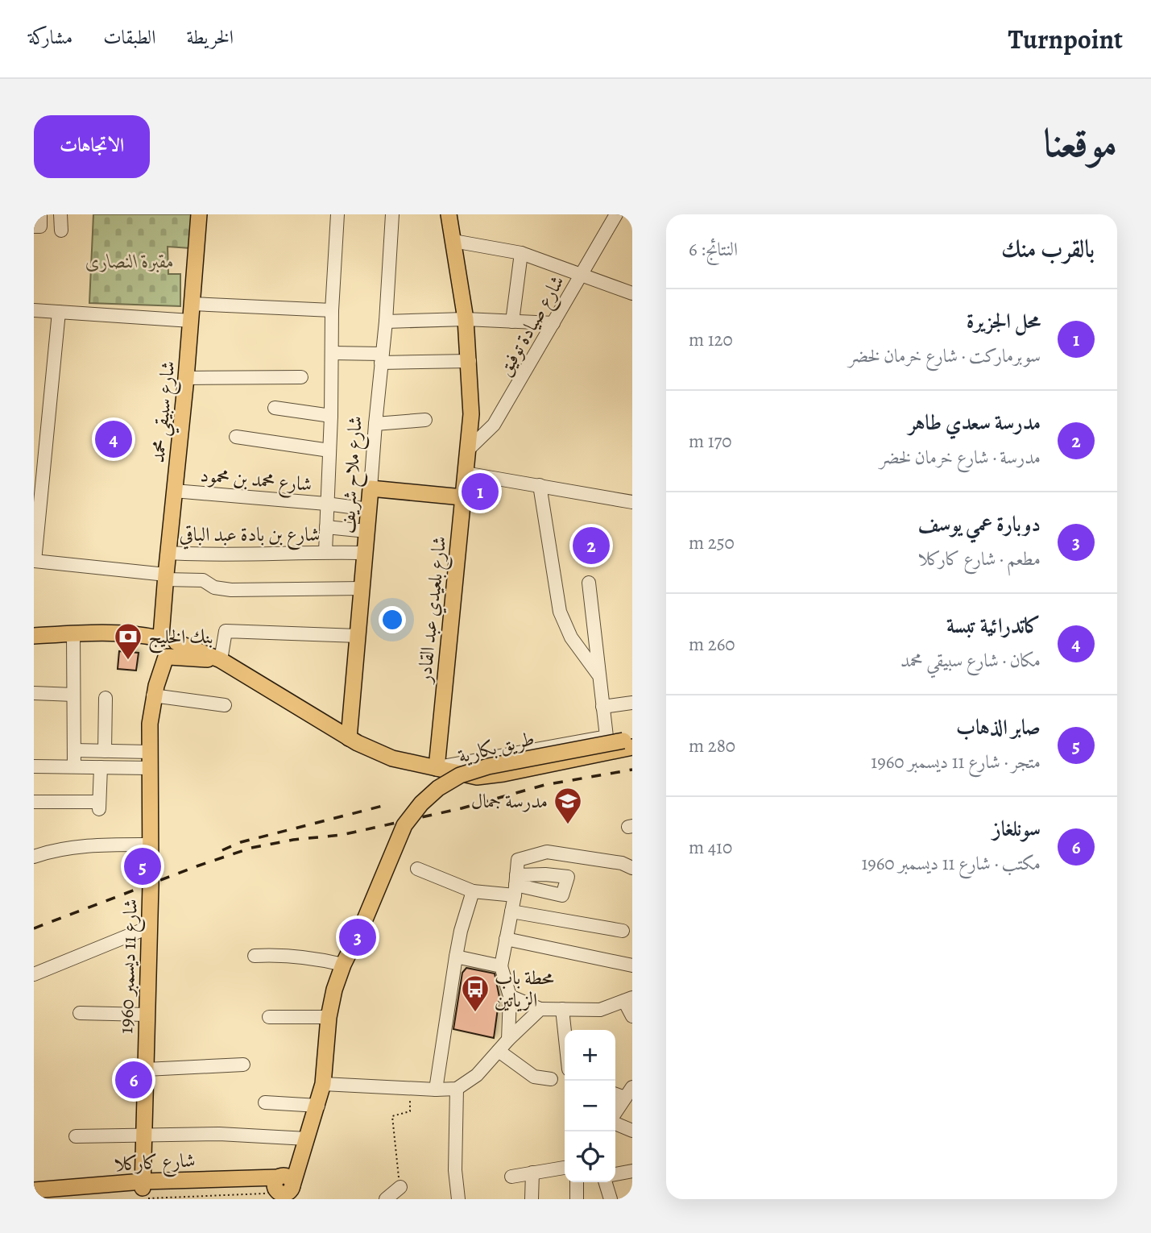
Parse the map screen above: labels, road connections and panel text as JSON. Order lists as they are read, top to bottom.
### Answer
{
  "streets": {
    "main road": [
      "شارع سبيقي محمد",
      "شارع ملاح شريف",
      "شارع بلعيدي عبد القادر",
      "طريق بكارية",
      "شارع 11 ديسمبر 1960",
      "شارع كاركلا"
    ],
    "street": ["شارع صيادة توفيق", "شارع محمد بن محمود", "شارع بن بادة عبد الباقي"]
  },
  "crossings": [
    ["شارع صيادة توفيق", "شارع بلعيدي عبد القادر"],
    ["شارع سبيقي محمد", "شارع محمد بن محمود"],
    ["شارع سبيقي محمد", "شارع بن بادة عبد الباقي"],
    ["شارع سبيقي محمد", "شارع 11 ديسمبر 1960"],
    ["شارع ملاح شريف", "شارع محمد بن محمود"],
    ["شارع ملاح شريف", "شارع بن بادة عبد الباقي"],
    ["شارع 11 ديسمبر 1960", "شارع كاركلا"]
  ],
  "parks": ["مقبرة النصارى"],
  "places": {
    "bank": ["بنك الخليج"],
    "school or university": ["مدرسة جمال"],
    "bus stop": ["محطة باب الزياتين"]
  },
  "page": {
    "header": "Turnpoint",
    "nav": ["الخريطة", "الطبقات", "مشاركة"],
    "title": "موقعنا",
    "buttons": "الاتجاهات",
    "heading": ["بالقرب منك", "النتائج: 6"],
    "list": [
      {
        "mark": "1",
        "name": "محل الجزيرة",
        "note": "سوبرماركت · شارع خرمان لخضر",
        "value": "120 m"
      },
      {
        "mark": "2",
        "name": "مدرسة سعدي طاهر",
        "note": "مدرسة · شارع خرمان لخضر",
        "value": "170 m"
      },
      {
        "mark": "3",
        "name": "دوبارة عمي يوسف",
        "note": "مطعم · شارع كاركلا",
        "value": "250 m"
      },
      {
        "mark": "4",
        "name": "كاتدرائية تبسة",
        "note": "مكان · شارع سبيقي محمد",
        "value": "260 m"
      },
      {
        "mark": "5",
        "name": "صابر الذهاب",
        "note": "متجر · شارع 11 ديسمبر 1960",
        "value": "280 m"
      },
      {
        "mark": "6",
        "name": "سونلغاز",
        "note": "مكتب · شارع 11 ديسمبر 1960",
        "value": "410 m"
      }
    ],
    "pins": [
      "4",
      "1",
      "2",
      "5",
      "3",
      "6"
    ],
    "map_buttons": ["+", "−"]
  }
}
